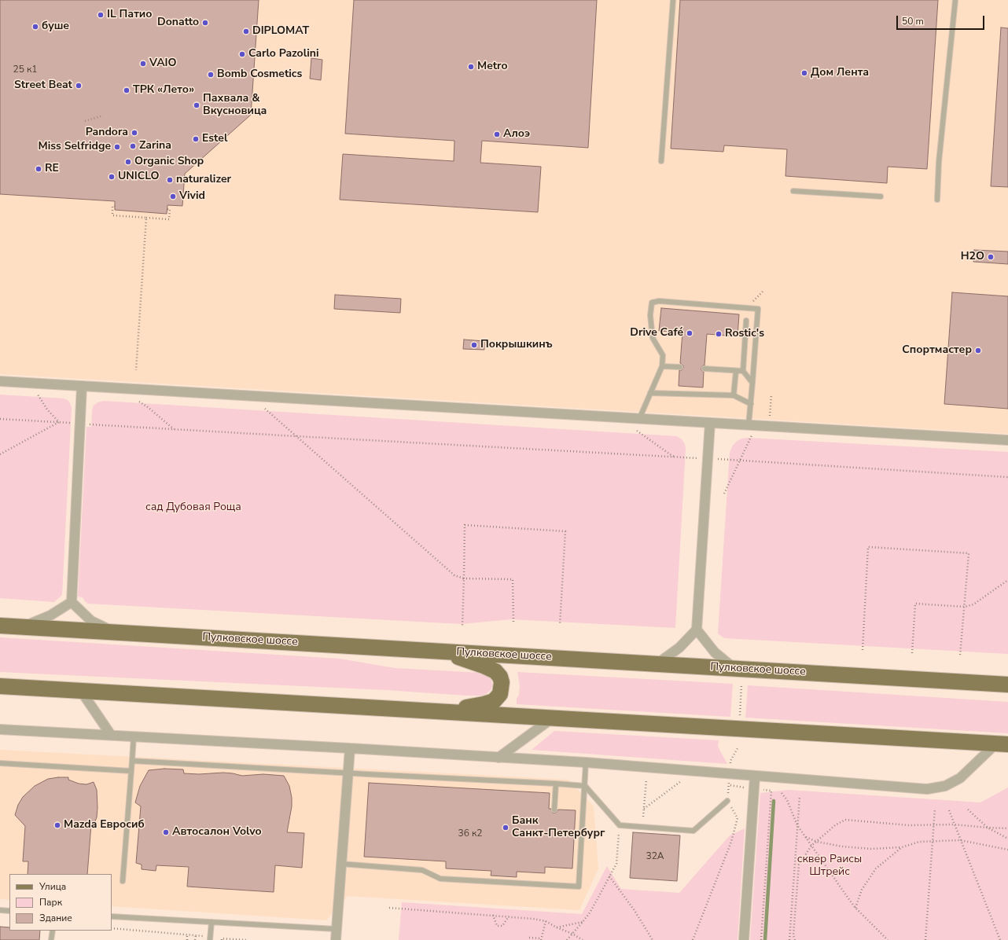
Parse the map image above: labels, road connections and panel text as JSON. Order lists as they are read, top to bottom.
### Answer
{
  "streets": {
    "main road": ["Пулковское шоссе"]
  },
  "parks": ["сад Дубовая Роща", "сквер Раисы Штрейс"],
  "places": [
    "IL Патио",
    "Donatto",
    "буше",
    "DIPLOMAT",
    "Carlo Pazolini",
    "VAIO",
    "Metro",
    "Дом Лента",
    "Bomb Cosmetics",
    "Street Beat",
    "ТРК «Лето»",
    "Пахвала & Вкусновица",
    "Pandora",
    "Алоэ",
    "Estel",
    "Zarina",
    "Miss Selfridge",
    "Organic Shop",
    "RE",
    "UNICLO",
    "naturalizer",
    "Vivid",
    "H2O",
    "Drive Café",
    "Rostic's",
    "Покрышкинъ",
    "Спортмастер",
    "Mazda Евросиб",
    "Банк Санкт-Петербург",
    "Автосалон Volvo"
  ],
  "house_numbers": ["25 к1", "36 к2", "32А"],
  "legend": ["Улица", "Парк", "Здание"],
  "scale_bar": "50 m"
}
